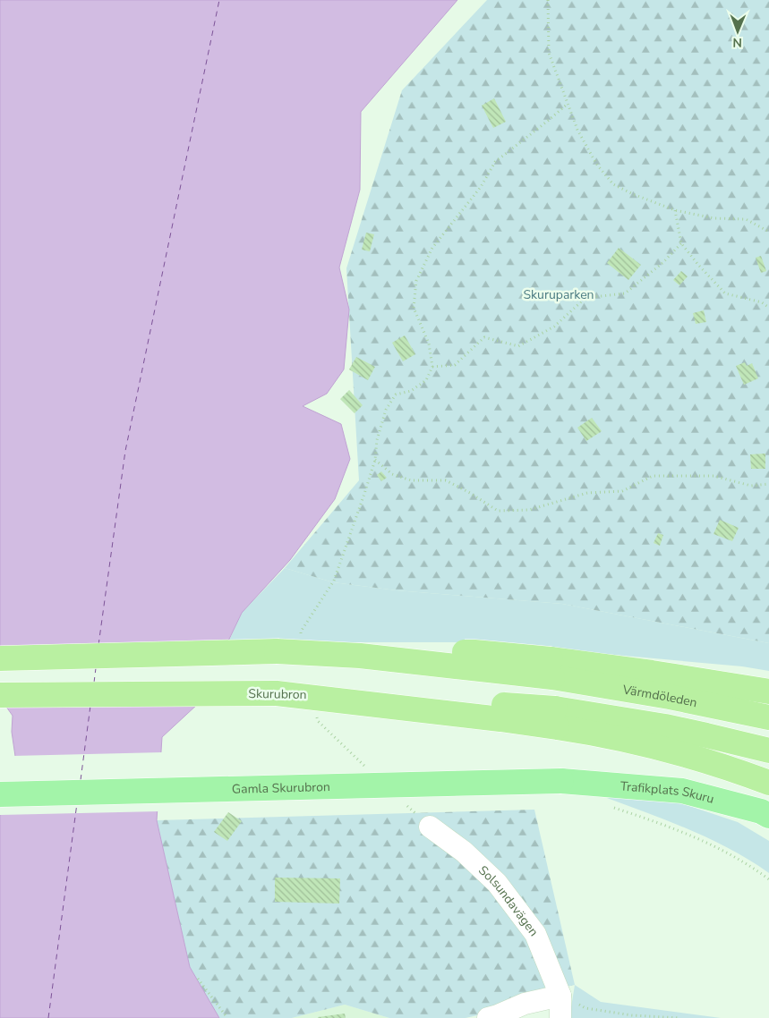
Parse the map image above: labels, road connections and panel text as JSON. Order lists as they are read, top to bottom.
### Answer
{
  "streets": {
    "highway": ["Skurubron", "Värmdöleden"],
    "main road": ["Gamla Skurubron", "Trafikplats Skuru"],
    "lane": ["Solsundavägen"]
  },
  "crossings": [
    ["Gamla Skurubron", "Trafikplats Skuru"]
  ],
  "parks": ["Skuruparken"],
  "north": "bottom"
}
